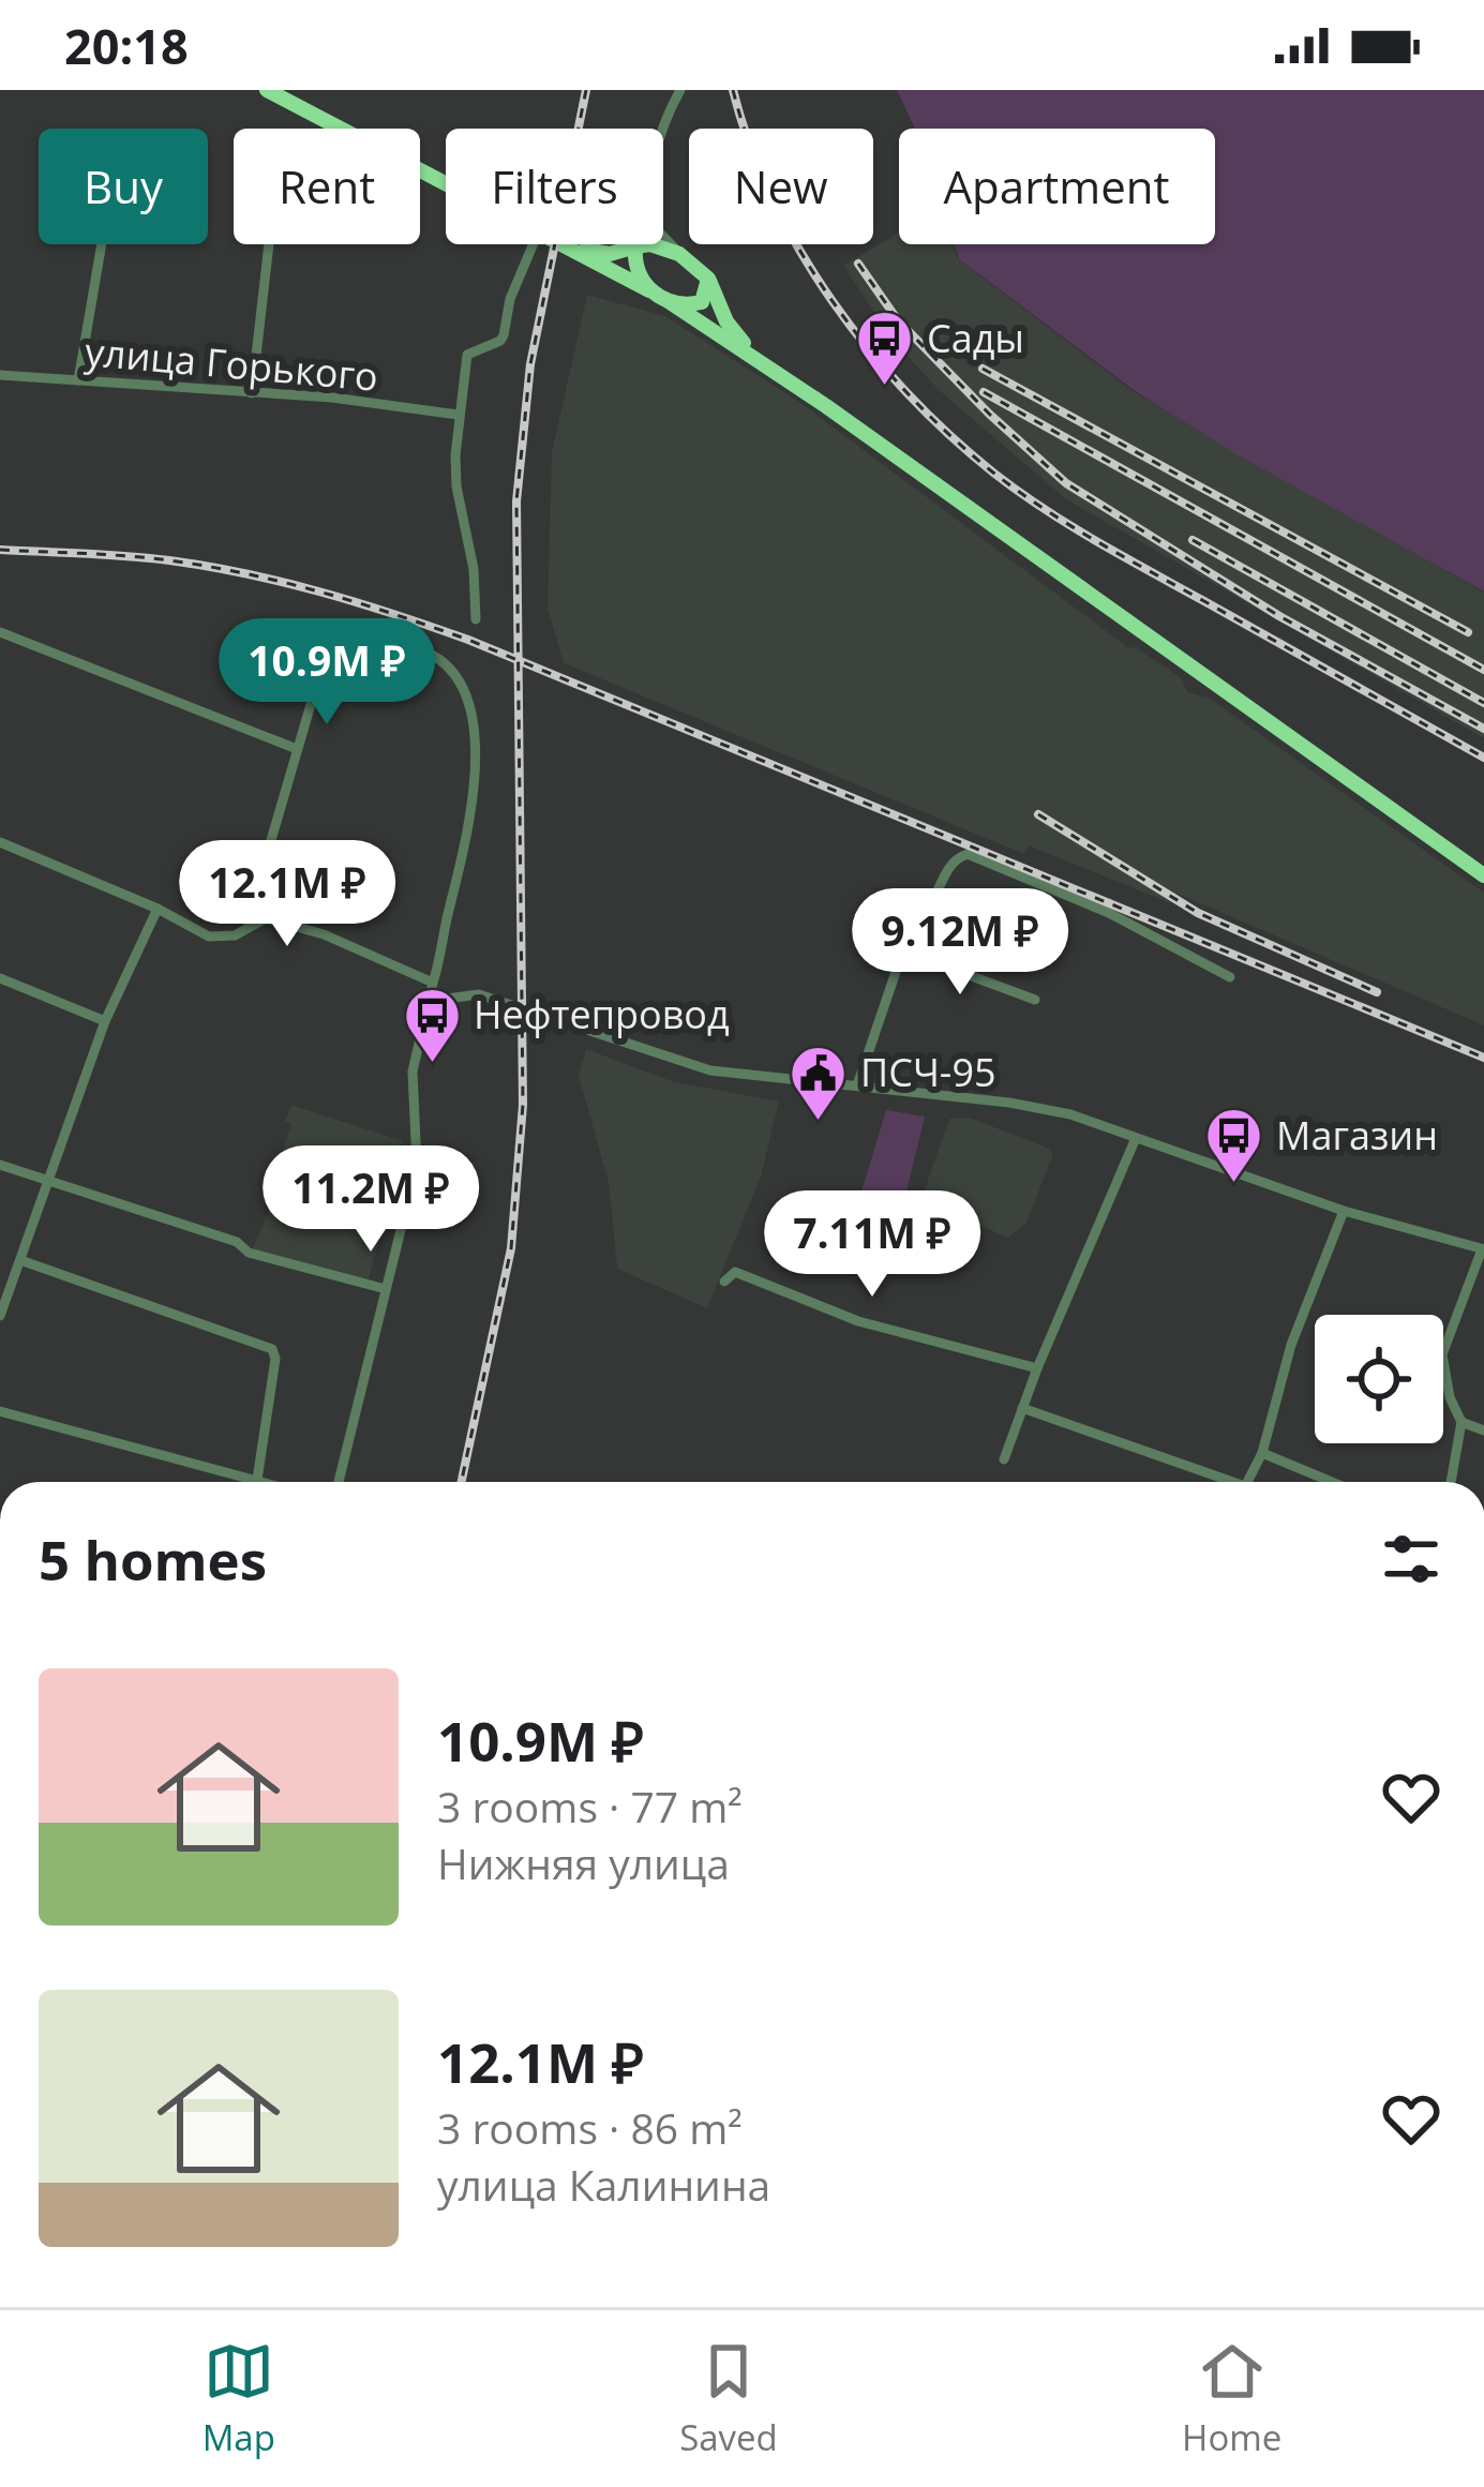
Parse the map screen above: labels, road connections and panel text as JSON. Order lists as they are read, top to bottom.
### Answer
{
  "streets": {
    "street": ["улица Горького"]
  },
  "places": {
    "bus stop": ["Сады", "Нефтепровод", "Магазин"],
    "public building": ["ПСЧ-95"]
  },
  "page": {
    "status": "20:18",
    "chip": [
      "Buy",
      "Rent",
      "Filters",
      "New",
      "Apartment"
    ],
    "price": [
      "10.9M ₽",
      "12.1M ₽",
      "9.12M ₽",
      "11.2M ₽",
      "7.11M ₽"
    ],
    "heading": "5 homes",
    "list": [
      {
        "name": "10.9M ₽",
        "note": "3 rooms · 77 m² · Нижняя улица"
      },
      {
        "name": "12.1M ₽",
        "note": "3 rooms · 86 m² · улица Калинина"
      }
    ],
    "tabs": ["Map", "Saved", "Home"]
  }
}
